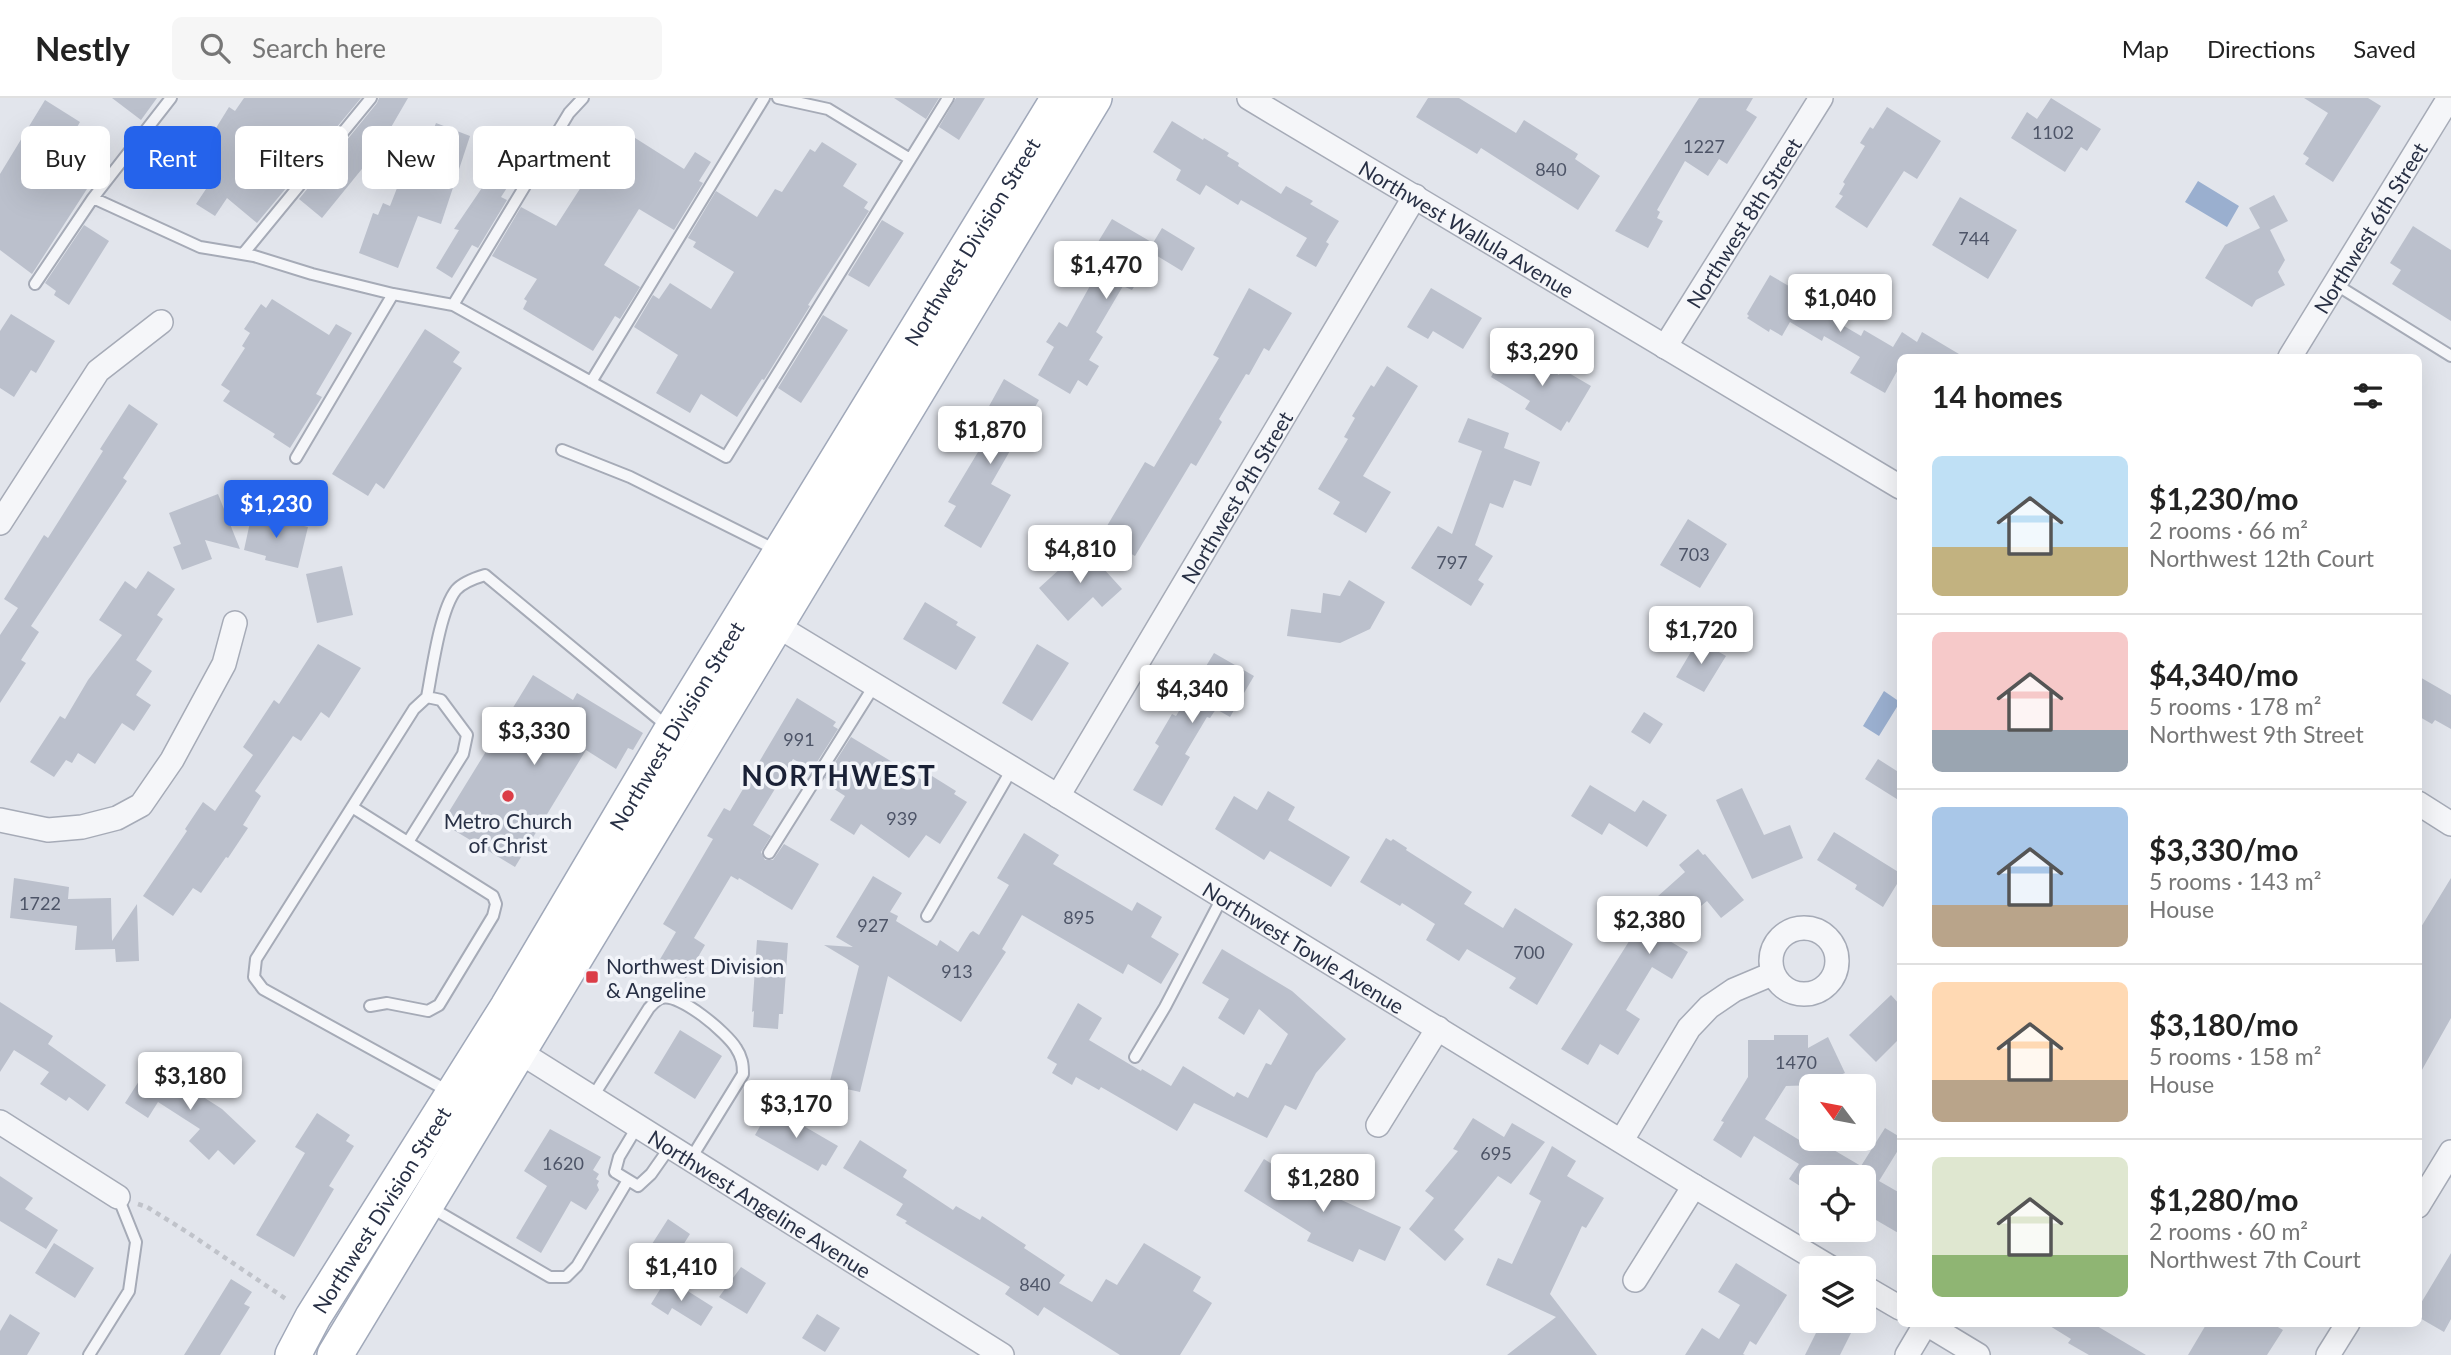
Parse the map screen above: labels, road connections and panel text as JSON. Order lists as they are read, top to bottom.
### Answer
{
  "streets": {
    "main road": ["Northwest Division Street"],
    "street": [
      "Northwest 8th Street",
      "Northwest 6th Street",
      "Northwest Wallula Avenue",
      "Northwest 9th Street",
      "Northwest Towle Avenue",
      "Northwest Angeline Avenue"
    ]
  },
  "crossings": [
    ["Northwest 8th Street", "Northwest Wallula Avenue"],
    ["Northwest Wallula Avenue", "Northwest 9th Street"],
    ["Northwest Division Street", "Northwest Towle Avenue"],
    ["Northwest Division Street", "Northwest Angeline Avenue"],
    ["Northwest 9th Street", "Northwest Towle Avenue"]
  ],
  "districts": ["NORTHWEST"],
  "places": {
    "other": ["Metro Church of Christ"],
    "transit": ["Northwest Division & Angeline"]
  },
  "house_numbers": [
    "1102",
    "1227",
    "840",
    "744",
    "703",
    "797",
    "991",
    "939",
    "1722",
    "895",
    "927",
    "700",
    "913",
    "1470",
    "695",
    "1620",
    "840"
  ],
  "north": "top left",
  "page": {
    "header": "Nestly",
    "search": "Search here",
    "nav": ["Map", "Directions", "Saved"],
    "chip": [
      "Buy",
      "Rent",
      "Filters",
      "New",
      "Apartment"
    ],
    "price": [
      "$1,470",
      "$1,040",
      "$3,290",
      "$1,870",
      "$1,230",
      "$4,810",
      "$1,720",
      "$4,340",
      "$3,330",
      "$2,380",
      "$3,180",
      "$3,170",
      "$1,280",
      "$1,410"
    ],
    "heading": "14 homes",
    "list": [
      {
        "name": "$1,230/mo",
        "note": "2 rooms · 66 m² · Northwest 12th Court"
      },
      {
        "name": "$4,340/mo",
        "note": "5 rooms · 178 m² · Northwest 9th Street"
      },
      {
        "name": "$3,330/mo",
        "note": "5 rooms · 143 m² · House"
      },
      {
        "name": "$3,180/mo",
        "note": "5 rooms · 158 m² · House"
      },
      {
        "name": "$1,280/mo",
        "note": "2 rooms · 60 m² · Northwest 7th Court"
      }
    ]
  }
}
